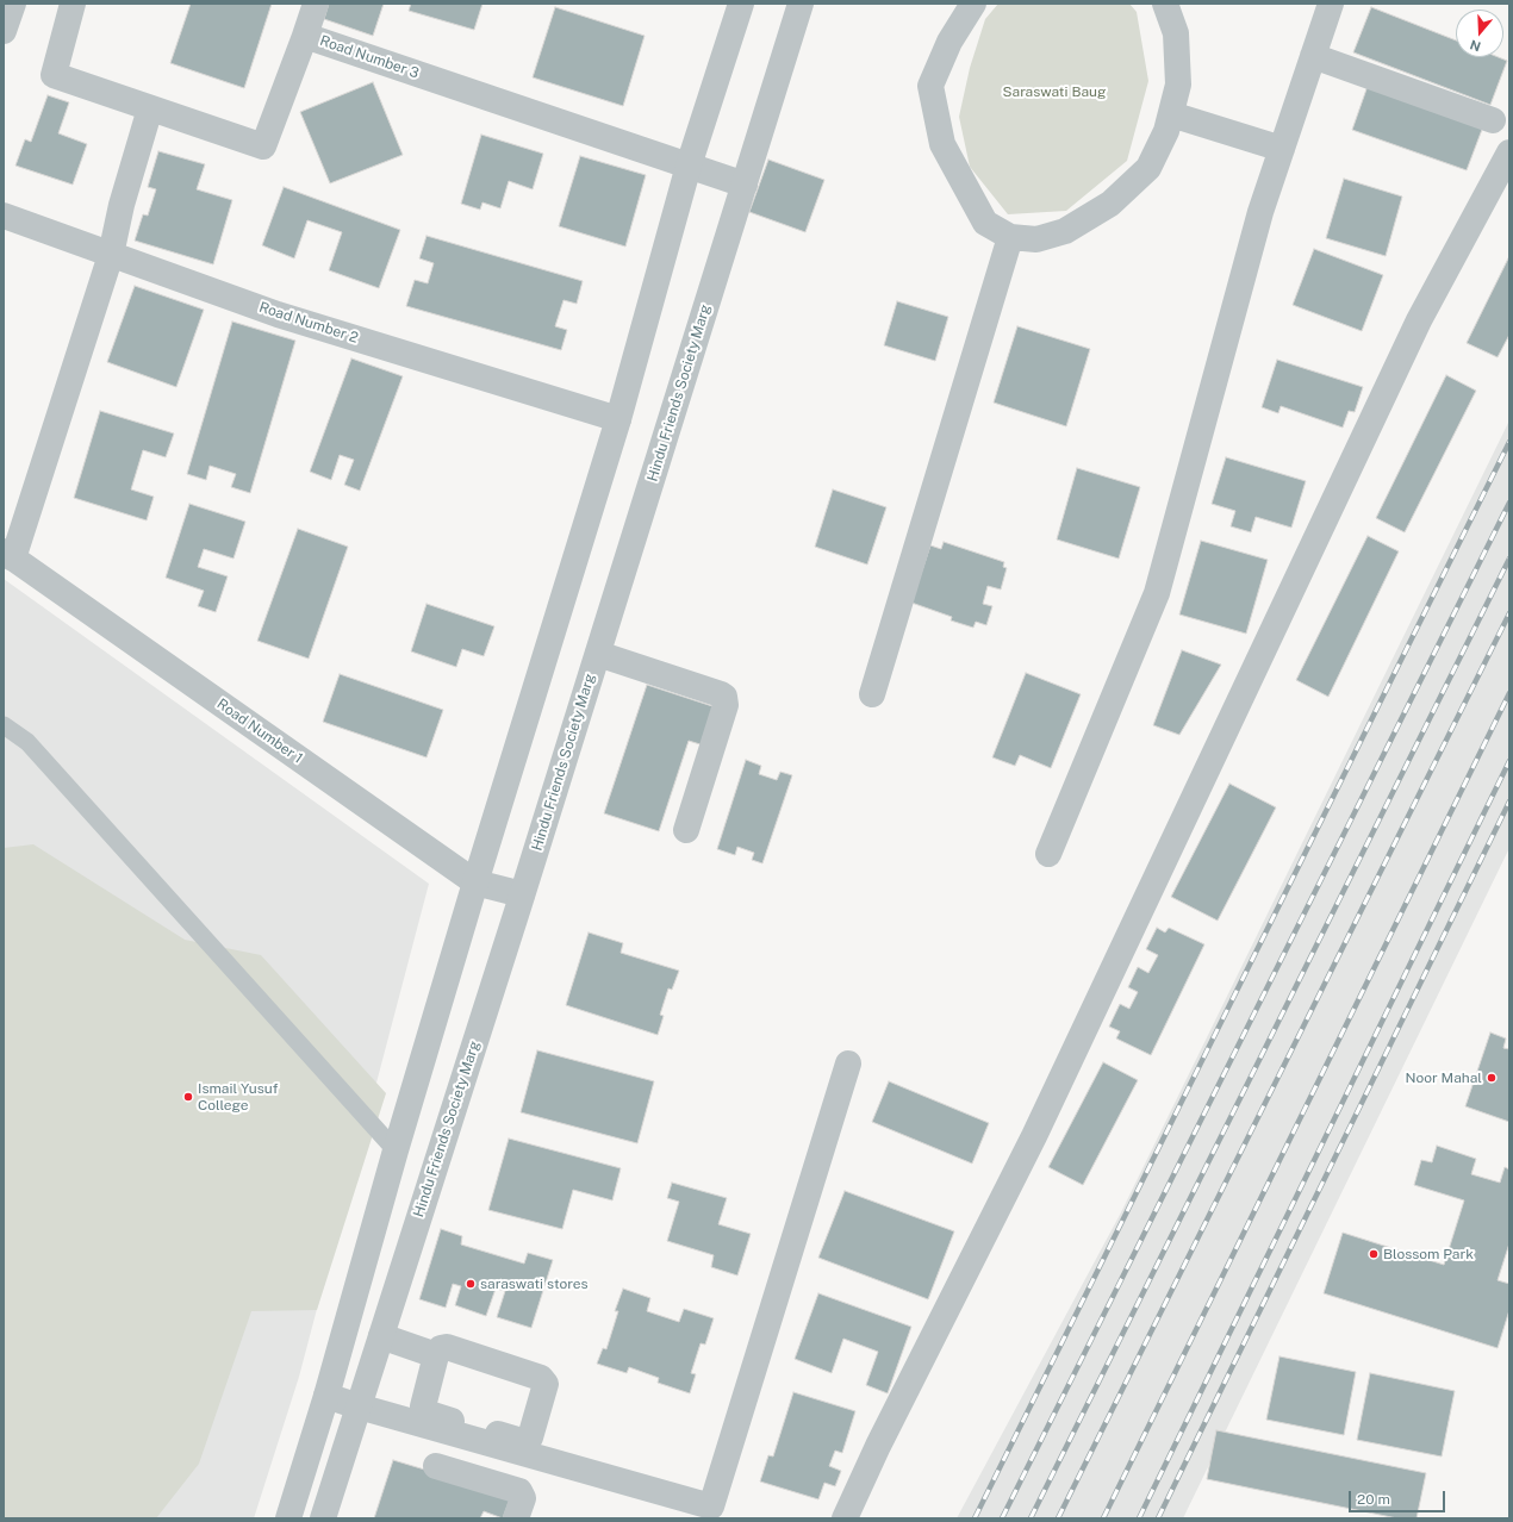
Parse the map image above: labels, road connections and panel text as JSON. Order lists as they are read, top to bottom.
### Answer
{
  "streets": {
    "street": [
      "Road Number 3",
      "Road Number 2",
      "Hindu Friends Society Marg",
      "Road Number 1"
    ]
  },
  "crossings": [
    ["Road Number 3", "Hindu Friends Society Marg"],
    ["Hindu Friends Society Marg", "Road Number 1"]
  ],
  "parks": ["Saraswati Baug"],
  "places": [
    "Noor Mahal",
    "Ismail Yusuf College",
    "Blossom Park",
    "saraswati stores"
  ],
  "scale_bar": "20 m",
  "north": "bottom"
}
